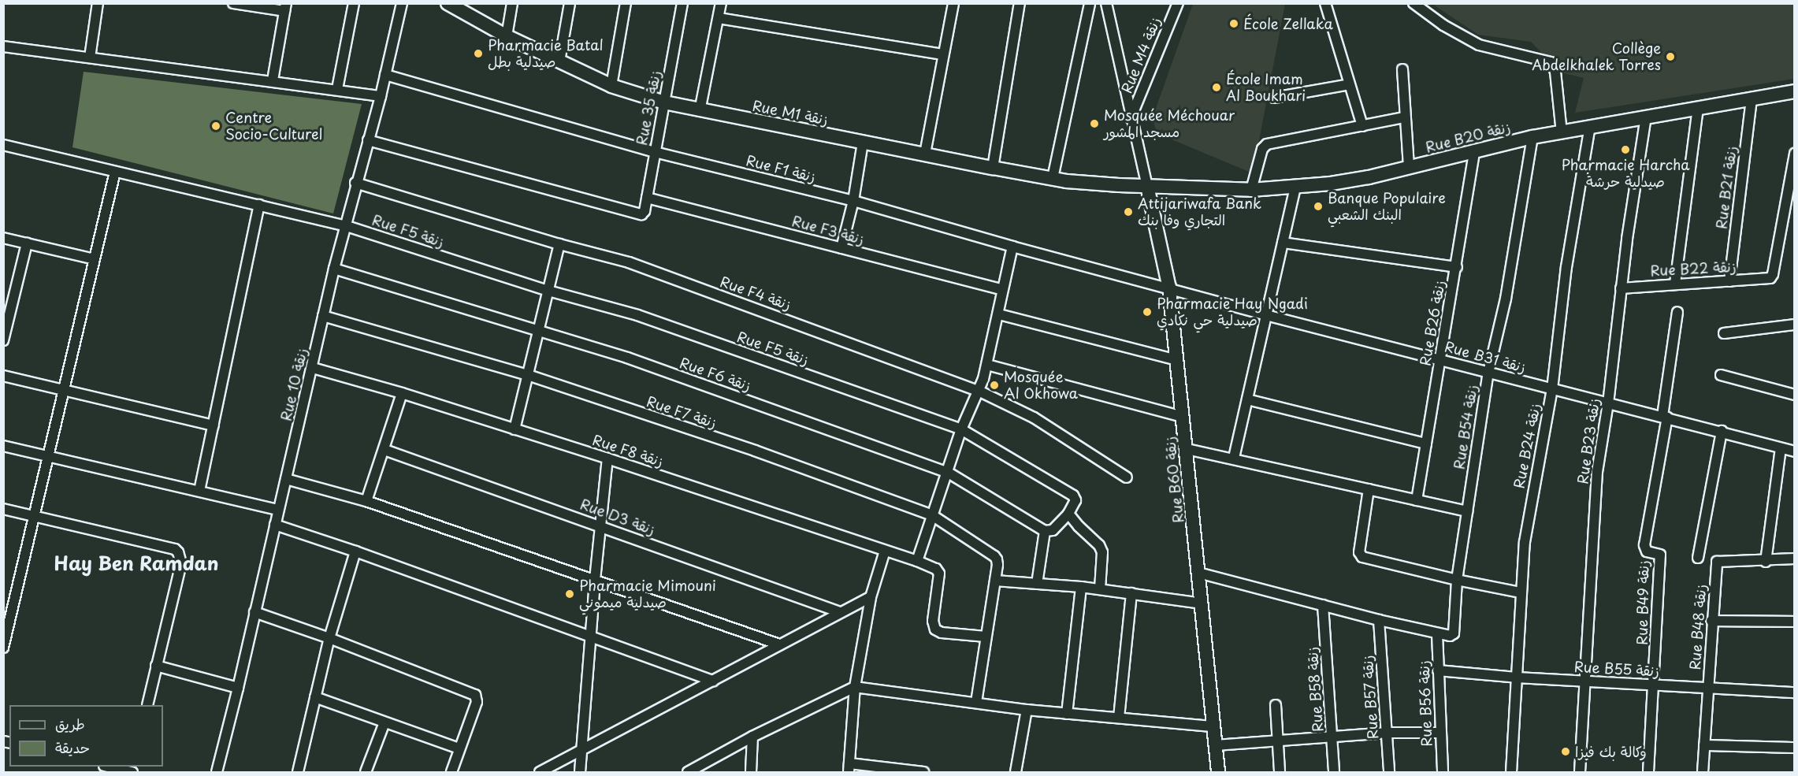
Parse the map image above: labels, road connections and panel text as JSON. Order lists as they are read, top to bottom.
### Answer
{
  "streets": {
    "street": [
      "Rue M4 زنقة",
      "Rue 35 زنقة",
      "Rue M1 زنقة",
      "Rue B20 زنقة",
      "Rue F1 زنقة",
      "Rue B21 زنقة",
      "Rue F3 زنقة",
      "Rue F5 زنقة",
      "Rue B22 زنقة",
      "Rue F4 زنقة",
      "Rue B26 زنقة",
      "Rue B31 زنقة",
      "Rue F6 زنقة",
      "Rue 10 زنقة",
      "Rue F7 زنقة",
      "Rue B54 زنقة",
      "Rue B23 زنقة",
      "Rue B24 زنقة",
      "Rue F8 زنقة",
      "Rue B60 زنقة",
      "Rue D3 زنقة",
      "Rue B49 زنقة",
      "Rue B48 زنقة",
      "Rue B55 زنقة",
      "Rue B58 زنقة",
      "Rue B57 زنقة",
      "Rue B56 زنقة"
    ]
  },
  "crossings": [
    ["Rue 35 زنقة", "Rue M1 زنقة"],
    ["Rue 35 زنقة", "Rue F1 زنقة"],
    ["Rue 35 زنقة", "Rue F3 زنقة"],
    ["Rue 35 زنقة", "Rue 10 زنقة"],
    ["Rue M1 زنقة", "Rue B20 زنقة"],
    ["Rue M1 زنقة", "Rue B60 زنقة"],
    ["Rue B20 زنقة", "Rue B21 زنقة"],
    ["Rue B20 زنقة", "Rue B26 زنقة"],
    ["Rue B20 زنقة", "Rue B54 زنقة"],
    ["Rue B20 زنقة", "Rue B23 زنقة"],
    ["Rue B20 زنقة", "Rue B24 زنقة"],
    ["Rue B20 زنقة", "Rue B60 زنقة"],
    ["Rue F1 زنقة", "Rue B31 زنقة"],
    ["Rue F1 زنقة", "Rue 10 زنقة"],
    ["Rue F1 زنقة", "Rue B60 زنقة"],
    ["Rue B21 زنقة", "Rue B22 زنقة"],
    ["Rue F5 زنقة", "Rue 10 زنقة"],
    ["Rue B22 زنقة", "Rue B23 زنقة"],
    ["Rue F4 زنقة", "Rue 10 زنقة"],
    ["Rue B26 زنقة", "Rue B31 زنقة"],
    ["Rue B31 زنقة", "Rue B54 زنقة"],
    ["Rue B31 زنقة", "Rue B23 زنقة"],
    ["Rue B31 زنقة", "Rue B24 زنقة"],
    ["Rue B31 زنقة", "Rue B60 زنقة"],
    ["Rue B31 زنقة", "Rue B49 زنقة"],
    ["Rue F6 زنقة", "Rue 10 زنقة"],
    ["Rue 10 زنقة", "Rue F7 زنقة"],
    ["Rue 10 زنقة", "Rue F8 زنقة"],
    ["Rue B54 زنقة", "Rue B56 زنقة"],
    ["Rue B23 زنقة", "Rue B55 زنقة"],
    ["Rue B24 زنقة", "Rue B55 زنقة"],
    ["Rue B49 زنقة", "Rue B55 زنقة"],
    ["Rue B48 زنقة", "Rue B55 زنقة"],
    ["Rue B55 زنقة", "Rue B56 زنقة"]
  ],
  "districts": ["Hay Ben Ramdan"],
  "places": [
    "École Zellaka",
    "Pharmacie Batal صيدلية بطل",
    "Collège Abdelkhalek Torres",
    "École Imam Al Boukhari",
    "Mosquée Méchouar مسجد المشور",
    "Centre Socio-Culturel",
    "Pharmacie Harcha صيدلية حرشة",
    "Banque Populaire البنك الشعبي",
    "Attijariwafa Bank التجاري وفا بنك",
    "Pharmacie Hay Ngadi صيدلية حي نكادي",
    "Mosquée Al Okhowa",
    "Pharmacie Mimouni صيدلية ميموني",
    "وكالة بك فيزا"
  ],
  "legend": ["طريق", "حديقة"]
}
